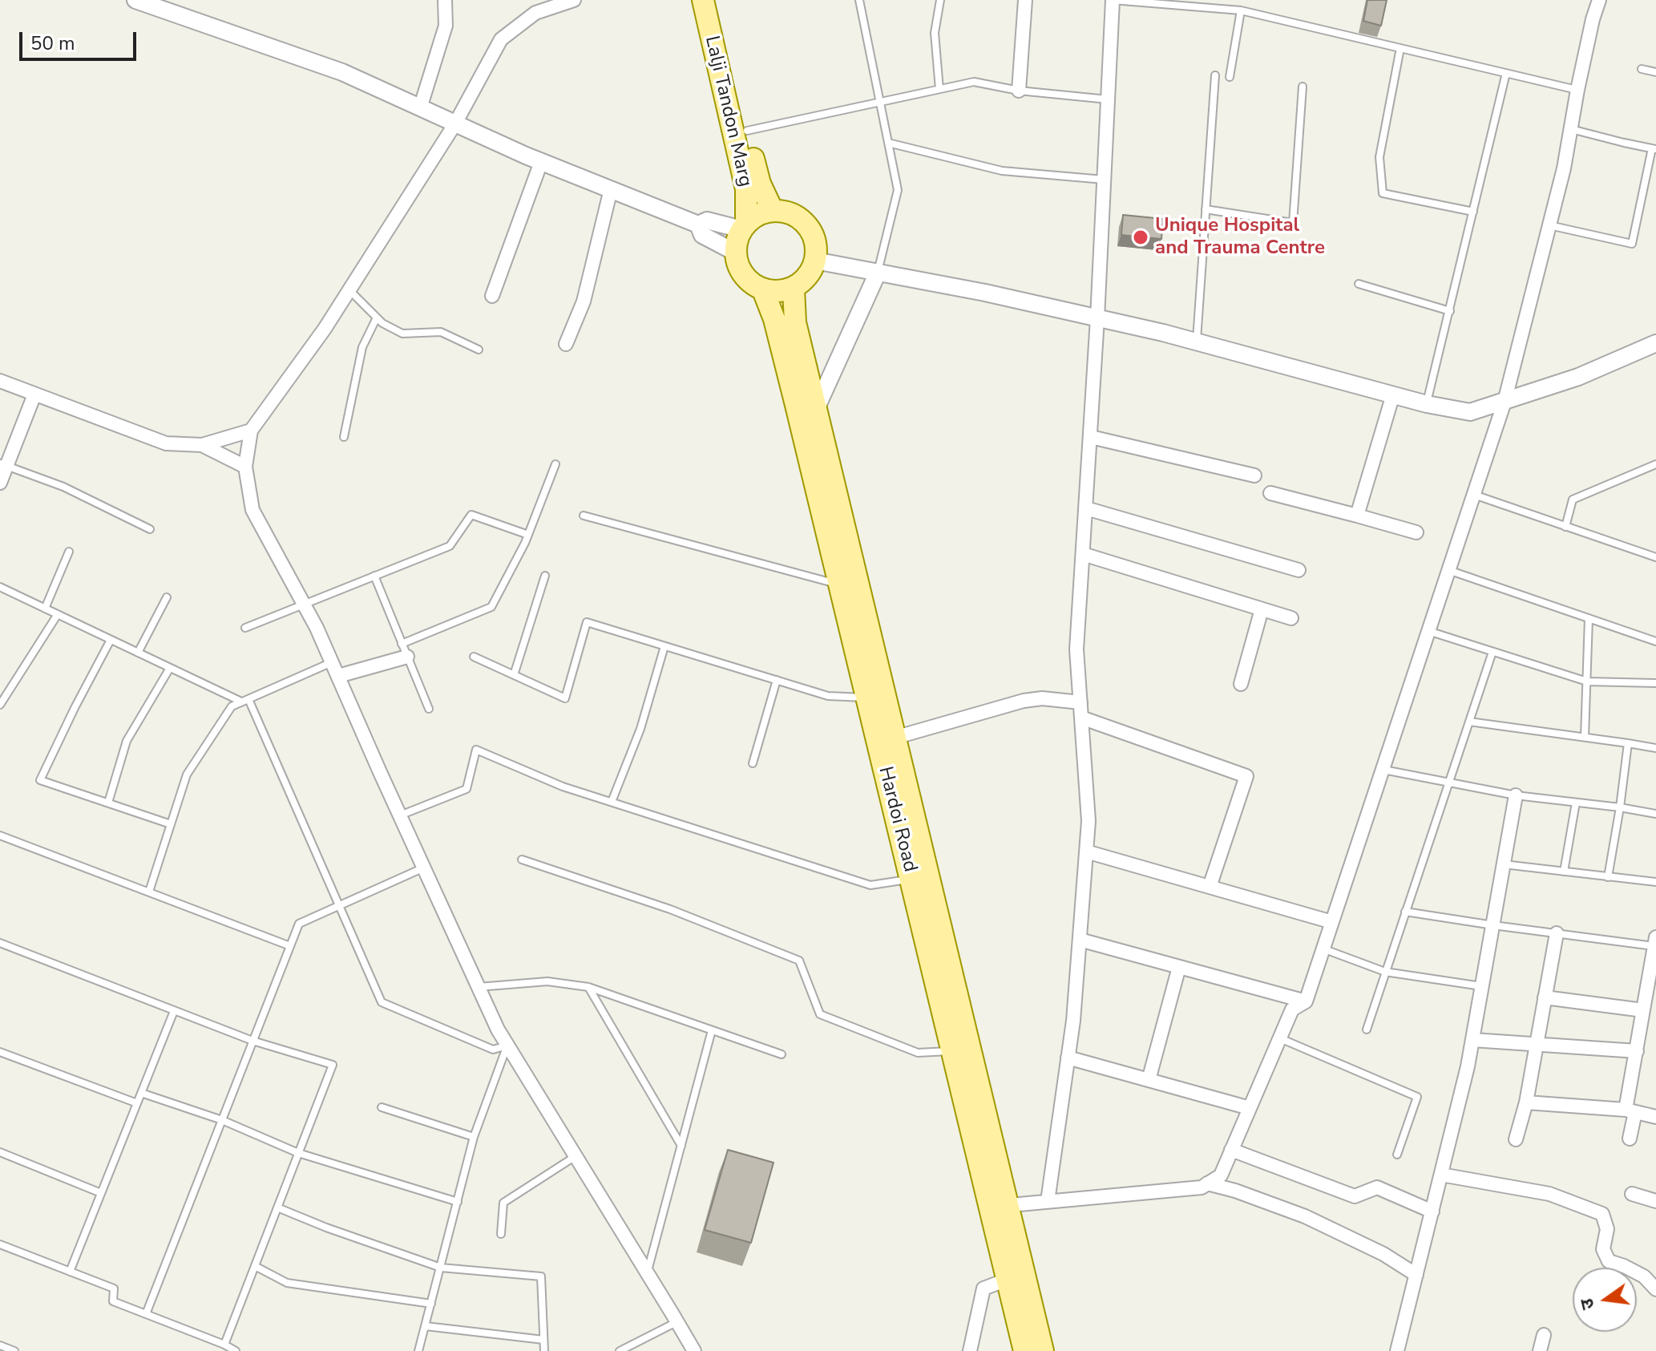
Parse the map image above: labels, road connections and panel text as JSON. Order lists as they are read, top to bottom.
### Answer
{
  "streets": {
    "main road": ["Lalji Tandon Marg", "Hardoi Road"]
  },
  "crossings": [
    ["Lalji Tandon Marg", "Hardoi Road"]
  ],
  "places": ["Unique Hospital and Trauma Centre"],
  "scale_bar": "50 m",
  "north": "left"
}
